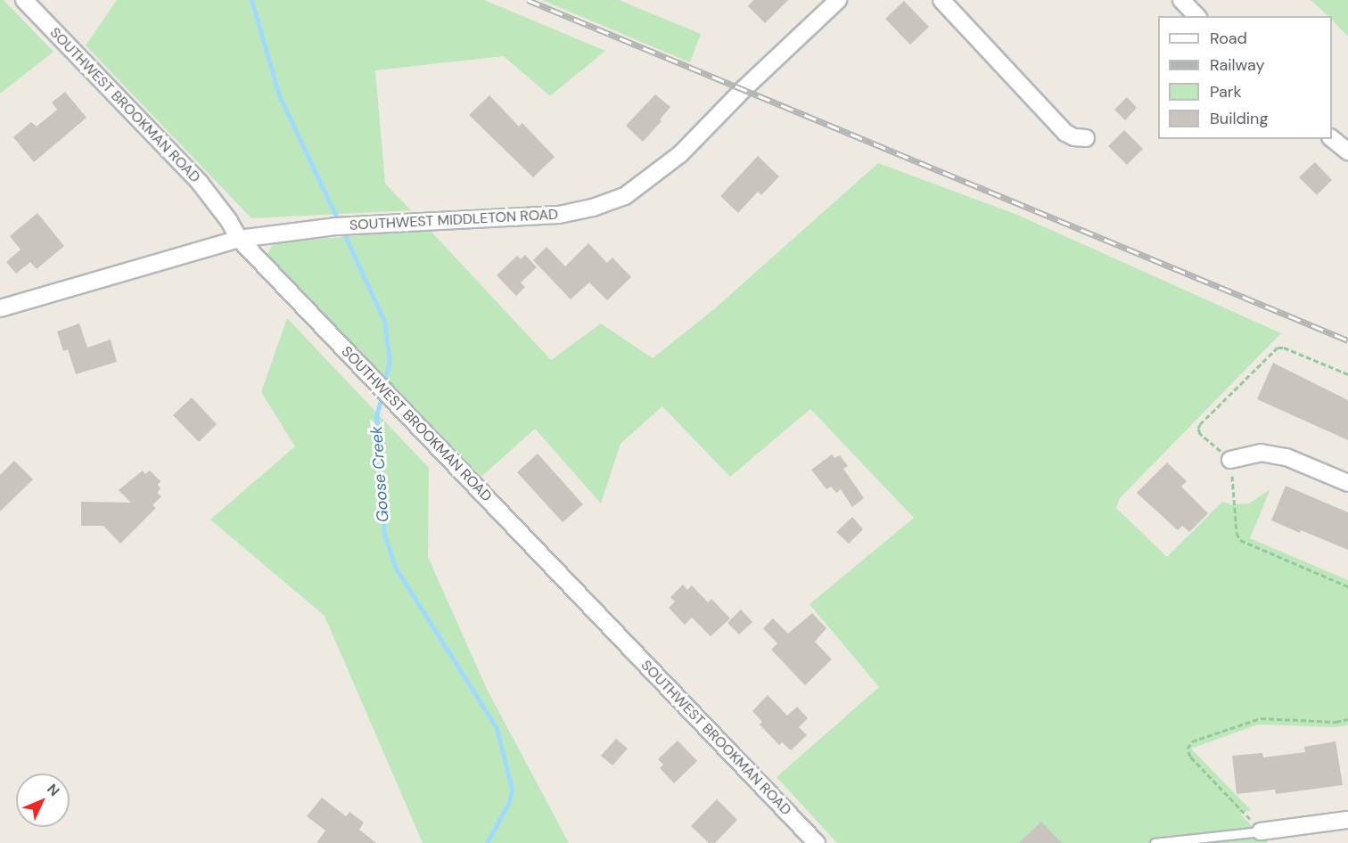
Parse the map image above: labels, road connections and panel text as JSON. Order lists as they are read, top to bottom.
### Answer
{
  "streets": {
    "street": ["SOUTHWEST BROOKMAN ROAD", "SOUTHWEST MIDDLETON ROAD"]
  },
  "crossings": [
    ["SOUTHWEST BROOKMAN ROAD", "SOUTHWEST MIDDLETON ROAD"]
  ],
  "water": ["Goose Creek"],
  "legend": [
    "Road",
    "Railway",
    "Park",
    "Building"
  ],
  "north": "top right"
}
